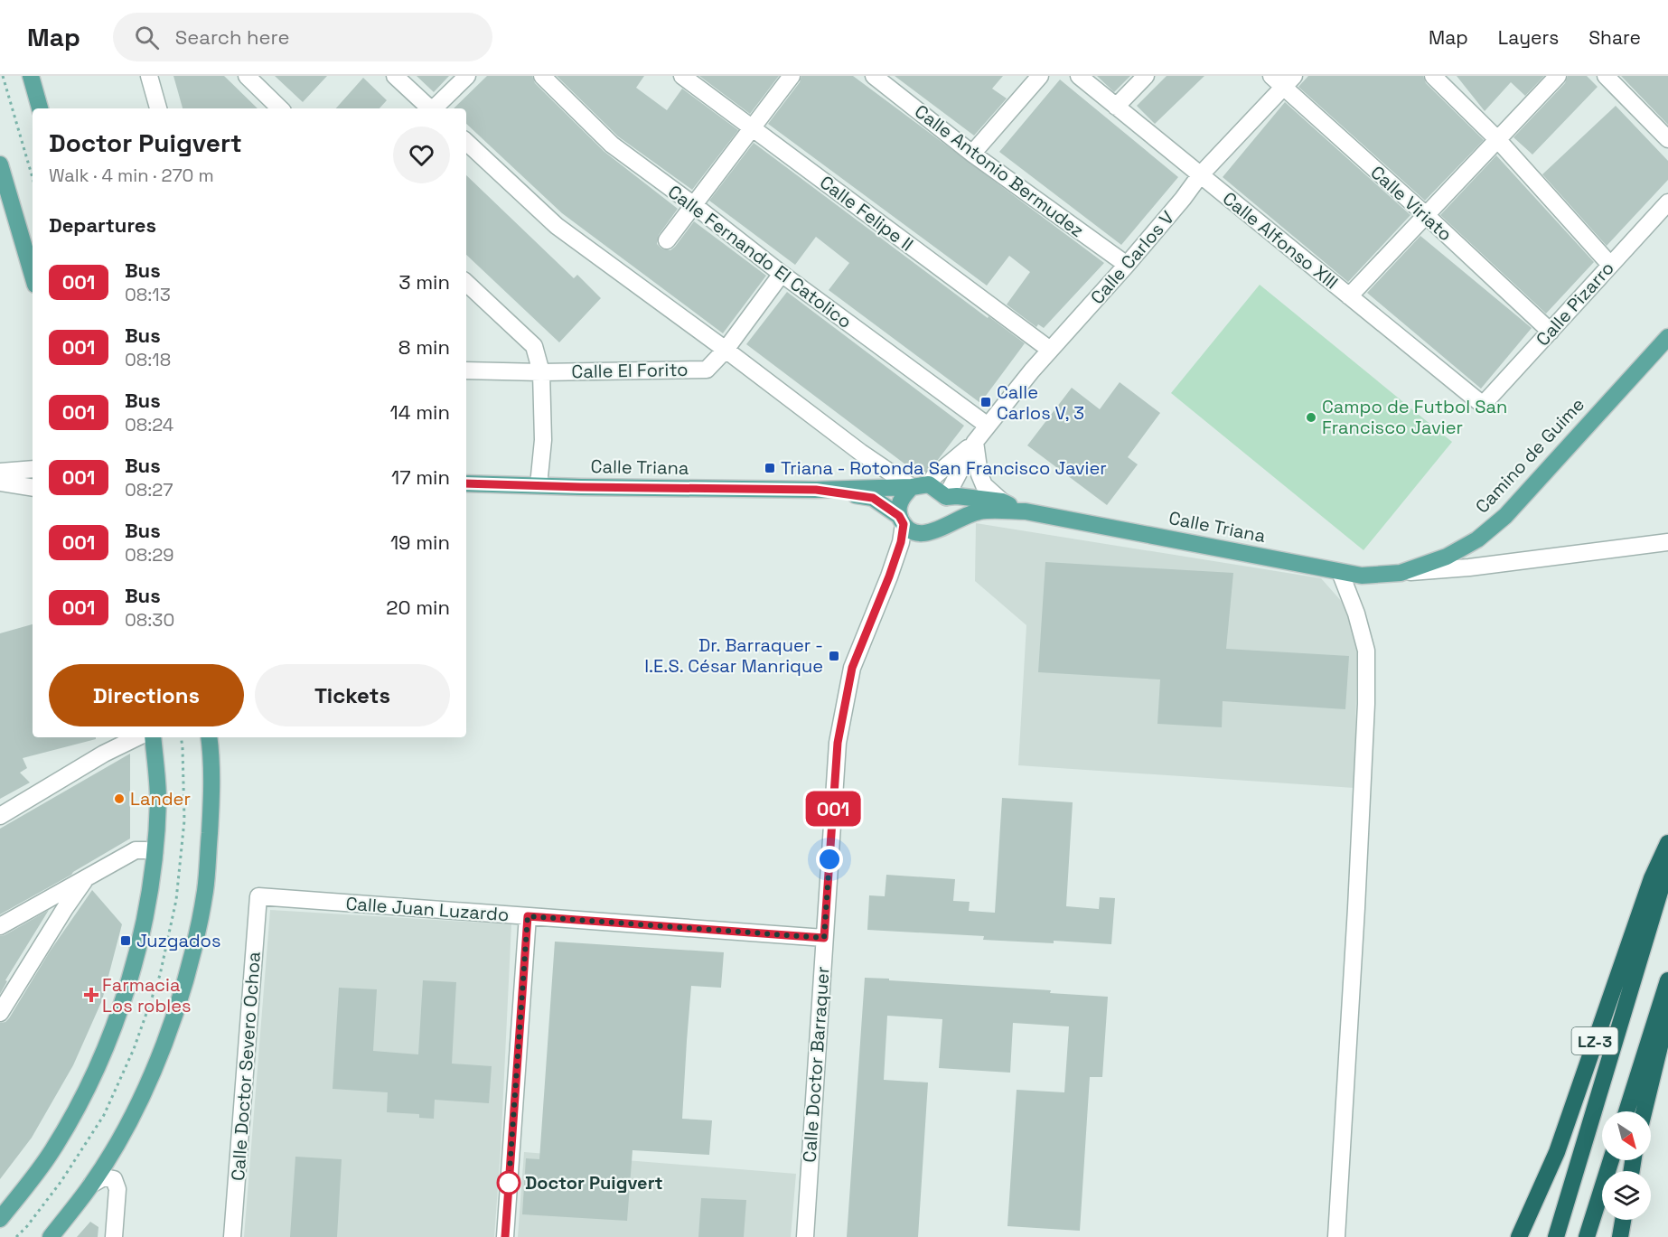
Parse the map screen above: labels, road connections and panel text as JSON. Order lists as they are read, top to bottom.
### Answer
{
  "streets": {
    "highway": ["LZ-3"],
    "main road": ["Camino de Guime", "Calle Triana"],
    "street": [
      "Calle Antonio Bermudez",
      "Calle Viriato",
      "Calle Felipe II",
      "Calle Alfonso XIII",
      "Calle Fernando El Catolico",
      "Calle Carlos V",
      "Calle Pizarro",
      "Calle El Forito",
      "Calle Juan Luzardo",
      "Calle Doctor Barraquer",
      "Calle Doctor Severo Ochoa"
    ]
  },
  "crossings": [
    ["Calle Antonio Bermudez", "Calle Carlos V"],
    ["Calle Viriato", "Calle Carlos V"],
    ["Calle Viriato", "Calle Pizarro"],
    ["Calle Felipe II", "Calle Carlos V"],
    ["Calle Alfonso XIII", "Calle Carlos V"],
    ["Calle Alfonso XIII", "Calle Pizarro"],
    ["Calle Fernando El Catolico", "Calle Carlos V"],
    ["Calle Fernando El Catolico", "Calle El Forito"],
    ["Calle Carlos V", "Calle Triana"],
    ["Calle Carlos V", "Calle Doctor Barraquer"],
    ["Camino de Guime", "Calle Triana"],
    ["Calle Triana", "Calle Doctor Barraquer"],
    ["Calle Juan Luzardo", "Calle Doctor Barraquer"],
    ["Calle Juan Luzardo", "Calle Doctor Severo Ochoa"]
  ],
  "places": {
    "transit": [
      "Calle Carlos V, 3",
      "Triana - Rotonda San Francisco Javier",
      "Dr. Barraquer - I.E.S. César Manrique",
      "Juzgados"
    ],
    "other": ["Campo de Futbol San Francisco Javier", "Lander", "Doctor Puigvert"],
    "health": ["Farmacia Los robles"]
  },
  "lines": ["bus line 001"],
  "north": "bottom right",
  "page": {
    "header": "Map",
    "search": "Search here",
    "nav": ["Map", "Layers", "Share"],
    "on_map": "001",
    "heading": [
      ["Doctor Puigvert", "Walk · 4 min · 270 m"],
      "Departures"
    ],
    "list": [
      {
        "mark": "001",
        "name": "Bus",
        "note": "08:13",
        "value": "3 min"
      },
      {
        "mark": "001",
        "name": "Bus",
        "note": "08:18",
        "value": "8 min"
      },
      {
        "mark": "001",
        "name": "Bus",
        "note": "08:24",
        "value": "14 min"
      },
      {
        "mark": "001",
        "name": "Bus",
        "note": "08:27",
        "value": "17 min"
      },
      {
        "mark": "001",
        "name": "Bus",
        "note": "08:29",
        "value": "19 min"
      },
      {
        "mark": "001",
        "name": "Bus",
        "note": "08:30",
        "value": "20 min"
      }
    ],
    "buttons": ["Directions", "Tickets"]
  }
}
